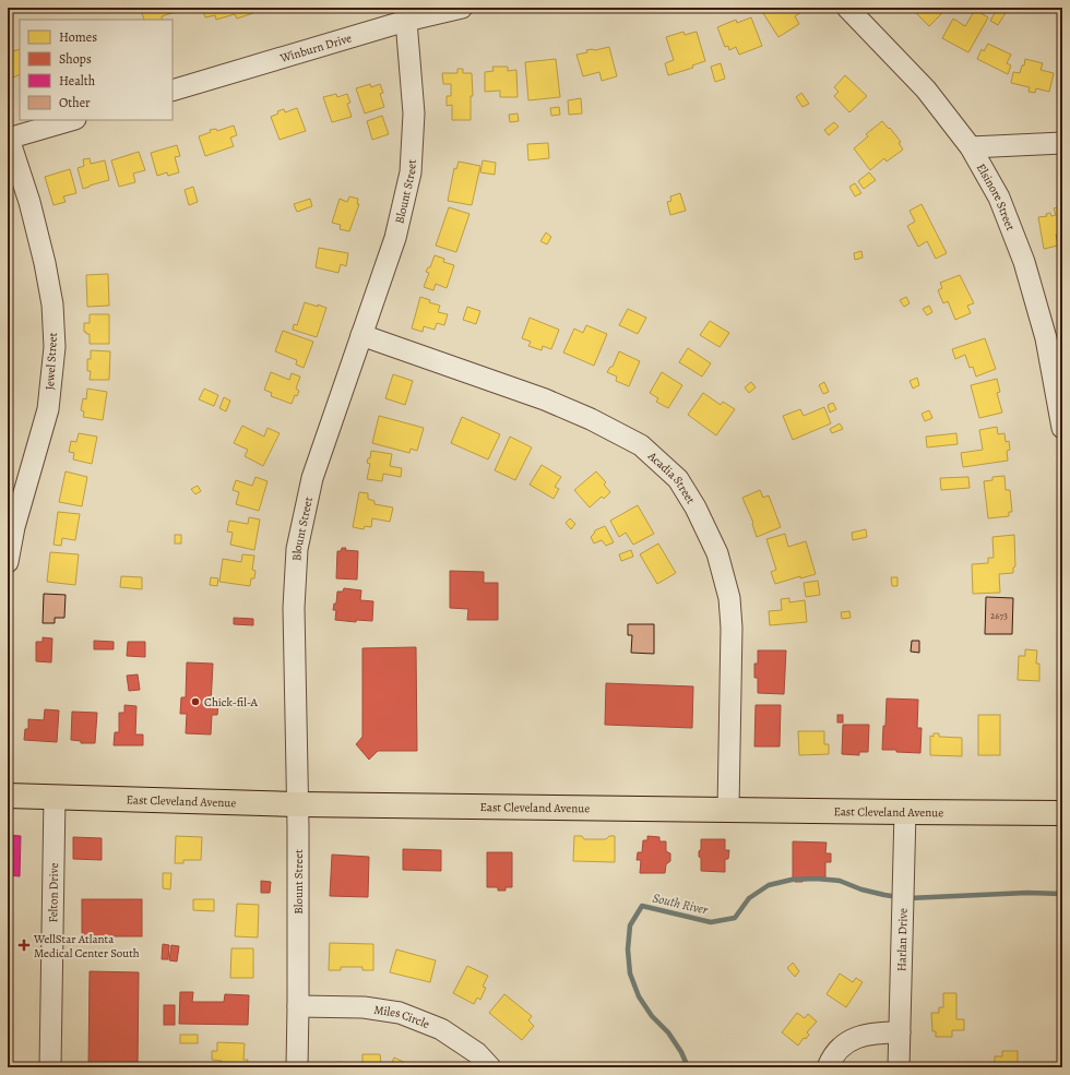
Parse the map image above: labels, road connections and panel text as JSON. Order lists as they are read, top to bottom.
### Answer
{
  "streets": {
    "main road": ["East Cleveland Avenue"],
    "street": [
      "Winburn Drive",
      "Blount Street",
      "Elsinore Street",
      "Jewel Street",
      "Acadia Street",
      "Felton Drive",
      "Harlan Drive",
      "Miles Circle"
    ]
  },
  "crossings": [
    ["Winburn Drive", "Blount Street"],
    ["Blount Street", "Acadia Street"],
    ["Blount Street", "East Cleveland Avenue"],
    ["Blount Street", "Miles Circle"],
    ["Acadia Street", "East Cleveland Avenue"],
    ["East Cleveland Avenue", "Felton Drive"],
    ["East Cleveland Avenue", "Harlan Drive"]
  ],
  "water": ["South River"],
  "places": {
    "other": ["Chick-fil-A"],
    "health": ["WellStar Atlanta Medical Center South"]
  },
  "house_numbers": ["2673"],
  "legend": [
    "Homes",
    "Shops",
    "Health",
    "Other"
  ]
}
